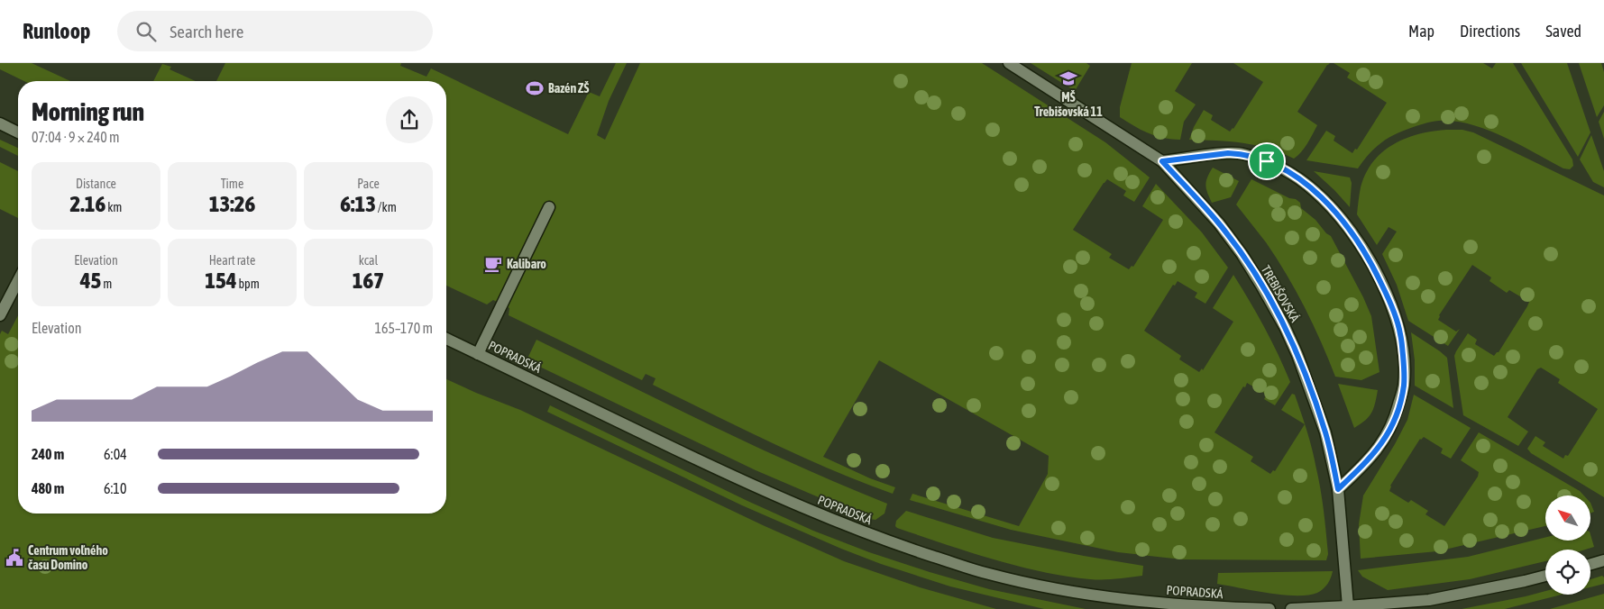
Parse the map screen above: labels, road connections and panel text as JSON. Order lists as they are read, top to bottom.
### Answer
{
  "streets": {
    "street": ["TREBIŠOVSKÁ", "POPRADSKÁ"]
  },
  "places": {
    "school or university": ["MŠ Trebišovská 11"],
    "sports": ["Bazén ZŠ"],
    "cafe": ["Kalibaro"],
    "public building": ["Centrum voľného času Domino"]
  },
  "north": "top left",
  "page": {
    "header": "Runloop",
    "search": "Search here",
    "nav": ["Map", "Directions", "Saved"],
    "heading": ["Morning run", "07:04 · 9 × 240 m"],
    "stats": [
      ["Distance", "2.16 km"],
      ["Time", "13:26"],
      ["Pace", "6:13 /km"],
      ["Elevation", "45 m"],
      ["Heart rate", "154 bpm"],
      ["kcal", "167"]
    ],
    "chart": ["Elevation", "165–170 m"],
    "list": [
      {
        "name": "240 m",
        "note": "6:04"
      },
      {
        "name": "480 m",
        "note": "6:10"
      }
    ]
  }
}
